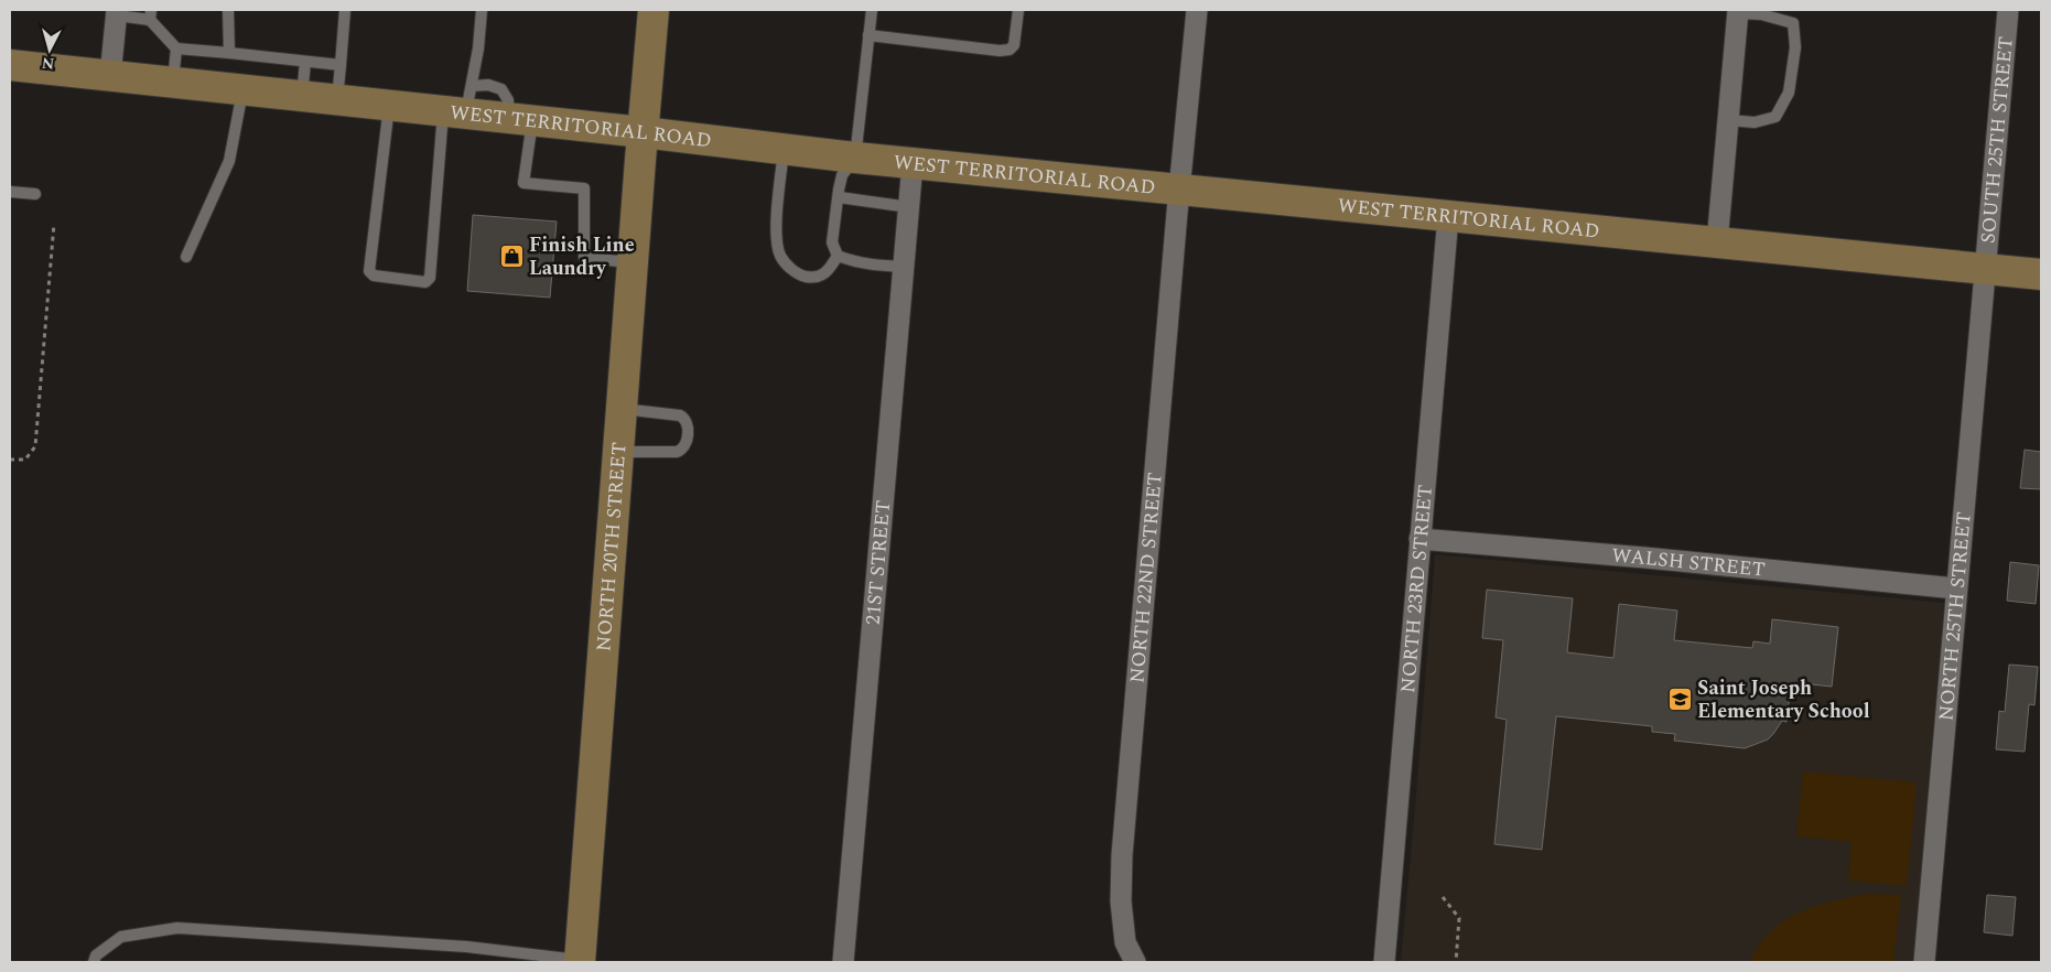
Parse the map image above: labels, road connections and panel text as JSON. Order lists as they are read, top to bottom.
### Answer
{
  "streets": {
    "street": [
      "WEST TERRITORIAL ROAD",
      "SOUTH 25TH STREET",
      "NORTH 20TH STREET",
      "WALSH STREET",
      "21ST STREET",
      "NORTH 22ND STREET",
      "NORTH 23RD STREET",
      "NORTH 25TH STREET"
    ]
  },
  "crossings": [
    ["WEST TERRITORIAL ROAD", "SOUTH 25TH STREET"],
    ["WEST TERRITORIAL ROAD", "NORTH 20TH STREET"],
    ["WEST TERRITORIAL ROAD", "21ST STREET"],
    ["WEST TERRITORIAL ROAD", "NORTH 22ND STREET"],
    ["WEST TERRITORIAL ROAD", "NORTH 23RD STREET"],
    ["WEST TERRITORIAL ROAD", "NORTH 25TH STREET"],
    ["SOUTH 25TH STREET", "NORTH 25TH STREET"],
    ["WALSH STREET", "NORTH 23RD STREET"],
    ["WALSH STREET", "NORTH 25TH STREET"]
  ],
  "places": {
    "shop": ["Finish Line Laundry"],
    "school or university": ["Saint Joseph Elementary School"]
  },
  "north": "bottom"
}
